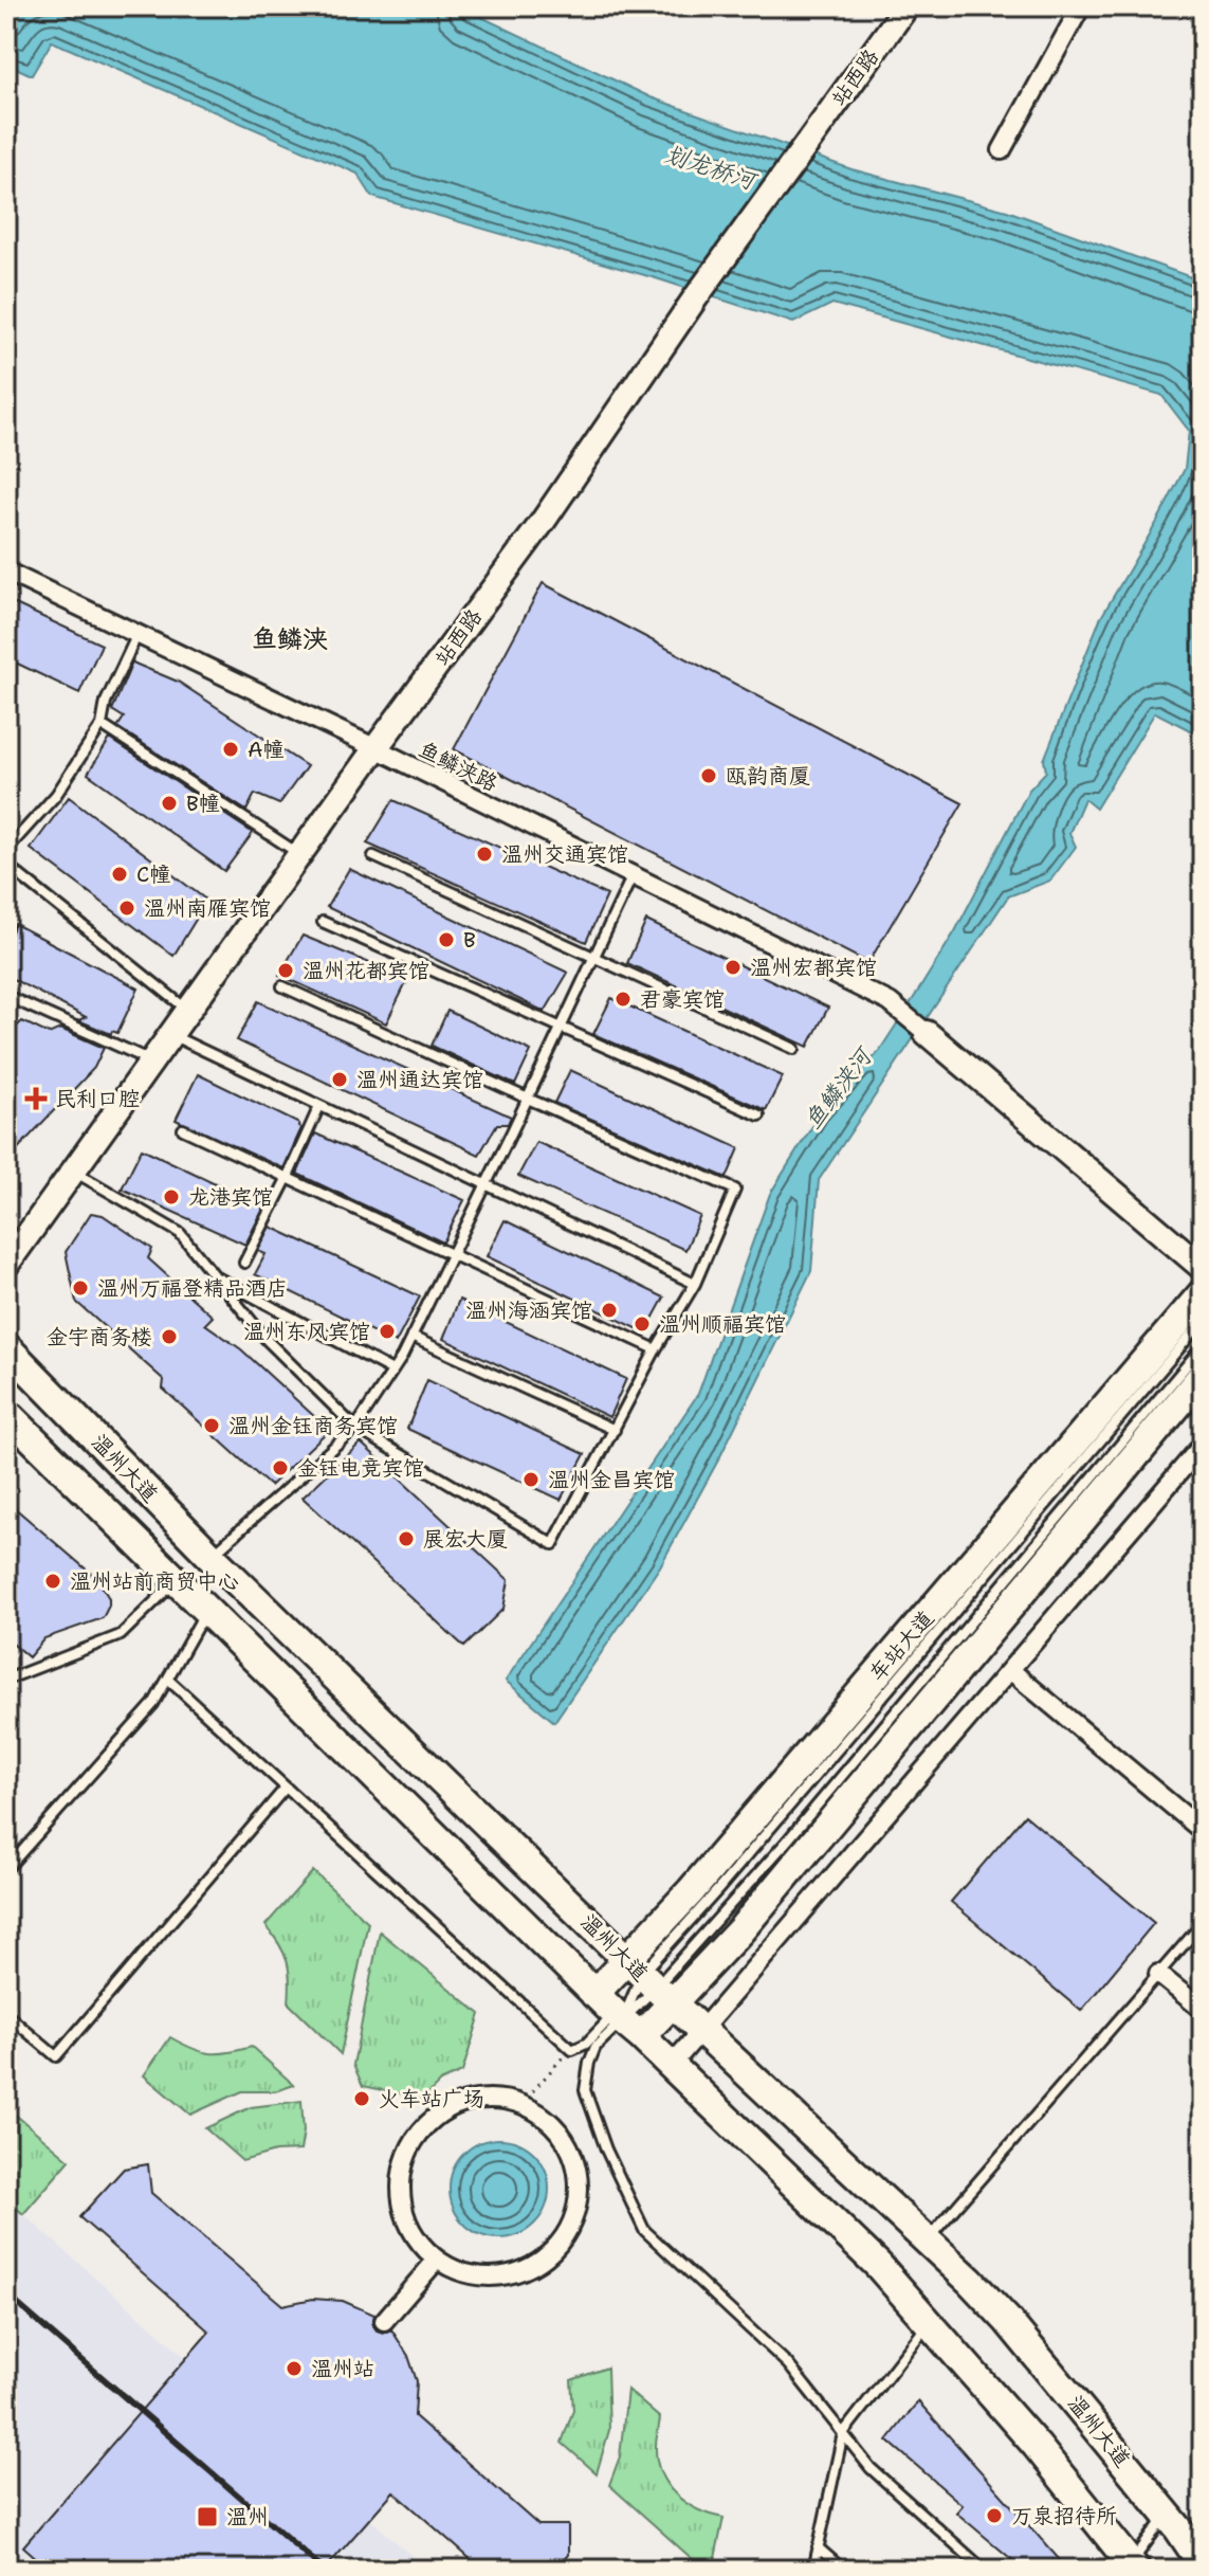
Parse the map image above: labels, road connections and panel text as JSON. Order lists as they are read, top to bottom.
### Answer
{
  "streets": {
    "main road": ["温州大道", "车站大道"],
    "street": ["站西路", "鱼鳞浃路"]
  },
  "crossings": [
    ["站西路", "鱼鳞浃路"],
    ["温州大道", "车站大道"]
  ],
  "districts": ["鱼鳞浃"],
  "water": ["划龙桥河", "鱼鳞浃河"],
  "places": {
    "other": [
      "A幢",
      "瓯韵商厦",
      "B幢",
      "温州交通宾馆",
      "C幢",
      "温州南雁宾馆",
      "B",
      "温州宏都宾馆",
      "温州花都宾馆",
      "君豪宾馆",
      "温州通达宾馆",
      "龙港宾馆",
      "温州万福登精品酒店",
      "温州海涵宾馆",
      "温州顺福宾馆",
      "温州东风宾馆",
      "金宇商务楼",
      "温州金钰商务宾馆",
      "金钰电竞宾馆",
      "温州金昌宾馆",
      "展宏大厦",
      "温州站前商贸中心",
      "火车站广场",
      "温州站",
      "万泉招待所"
    ],
    "health": ["民利口腔"],
    "transit": ["温州"]
  }
}
